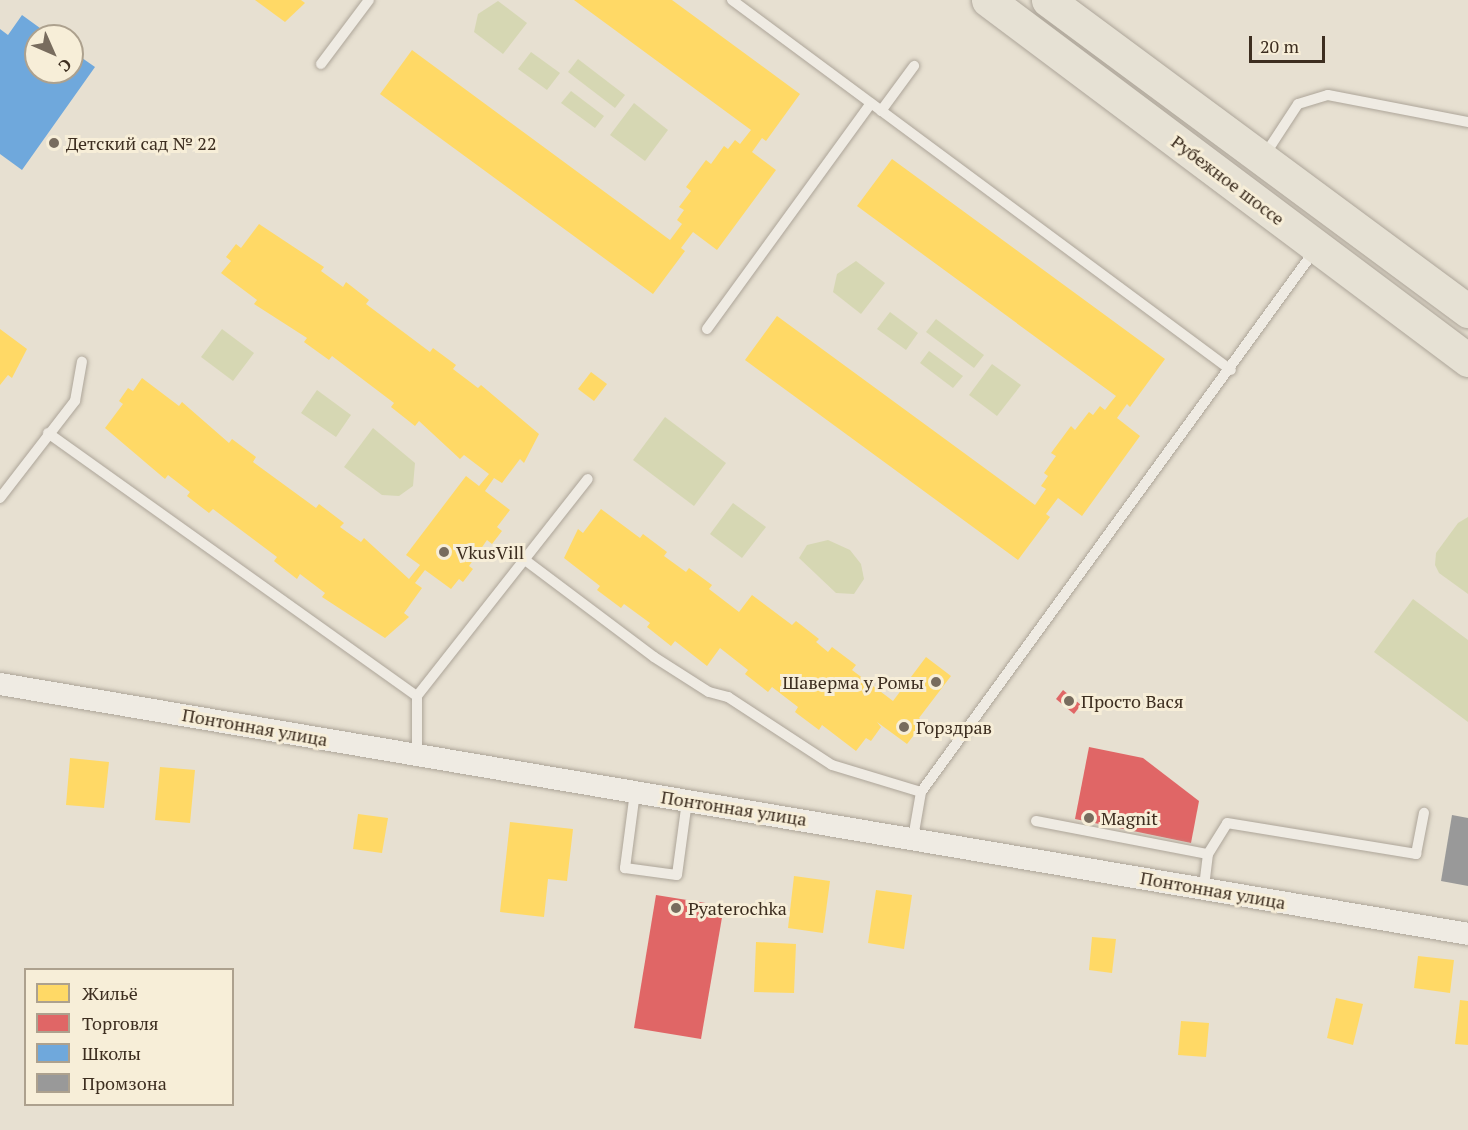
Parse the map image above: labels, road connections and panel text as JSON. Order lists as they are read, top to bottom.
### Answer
{
  "streets": {
    "main road": ["Рубежное шоссе"],
    "street": ["Понтонная улица"]
  },
  "places": [
    "Детский сад № 22",
    "VkusVill",
    "Шаверма у Ромы",
    "Просто Вася",
    "Горздрав",
    "Magnit",
    "Pyaterochka"
  ],
  "legend": [
    "Жильё",
    "Торговля",
    "Школы",
    "Промзона"
  ],
  "scale_bar": "20 m",
  "north": "bottom right"
}
